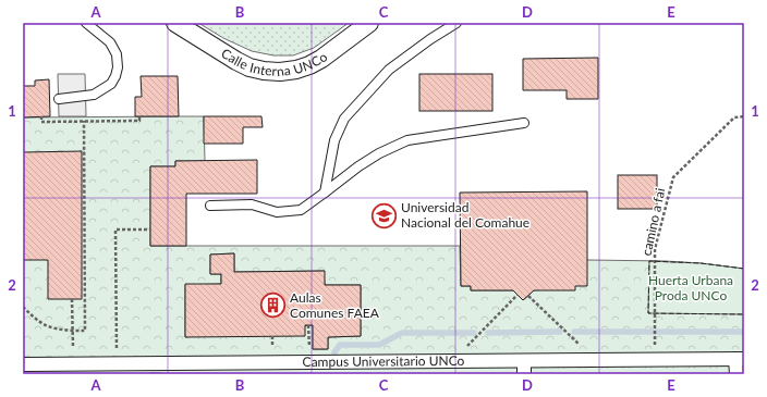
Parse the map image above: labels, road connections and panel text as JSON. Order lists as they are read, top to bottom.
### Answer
{
  "streets": {
    "street": ["Calle Interna UNCo", "Campus Universitario UNCo"],
    "path": ["camino a fai"]
  },
  "parks": ["Huerta Urbana Proda UNCo"],
  "places": {
    "school or university": ["Universidad Nacional del Comahue"],
    "building": ["Aulas Comunes FAEA"]
  },
  "grid": {
    "columns": [
      "A",
      "B",
      "C",
      "D",
      "E"
    ],
    "rows": ["1", "2"]
  }
}
